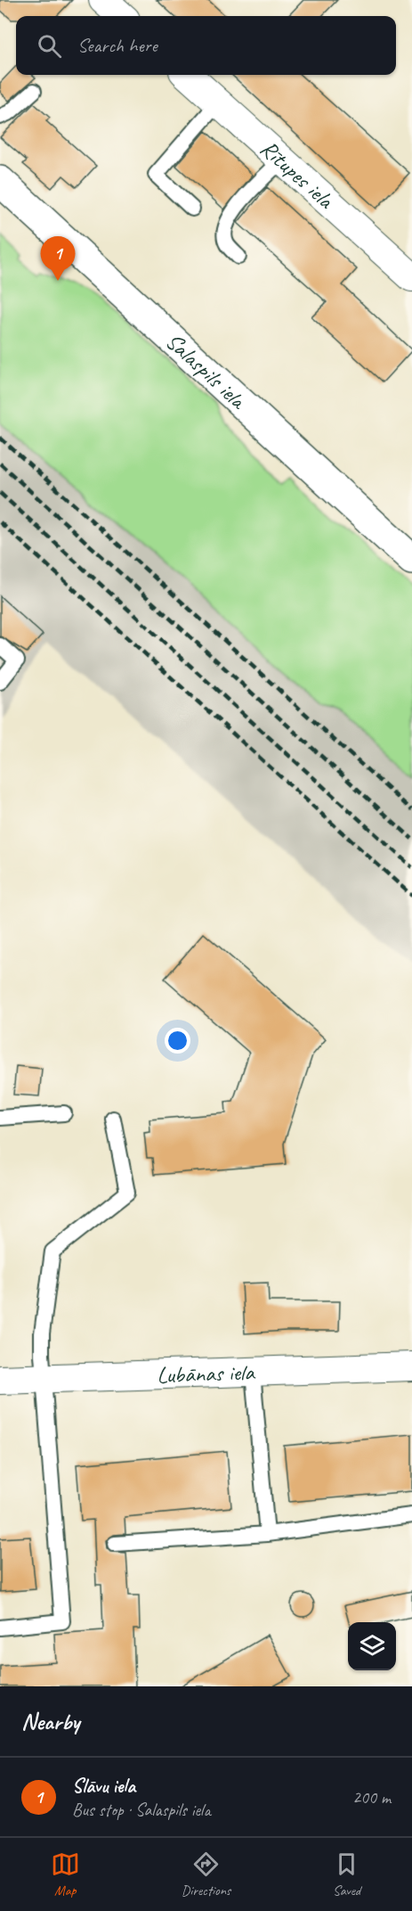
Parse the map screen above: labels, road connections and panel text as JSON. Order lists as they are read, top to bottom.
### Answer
{
  "streets": {
    "street": ["Rītupes iela", "Salaspils iela", "Lubānas iela"]
  },
  "page": {
    "search": "Search here",
    "pins": "1",
    "heading": "Nearby",
    "list": [
      {
        "mark": "1",
        "name": "Slāvu iela",
        "note": "Bus stop · Salaspils iela",
        "value": "200 m"
      }
    ],
    "nav": ["Map", "Directions", "Saved"]
  }
}
